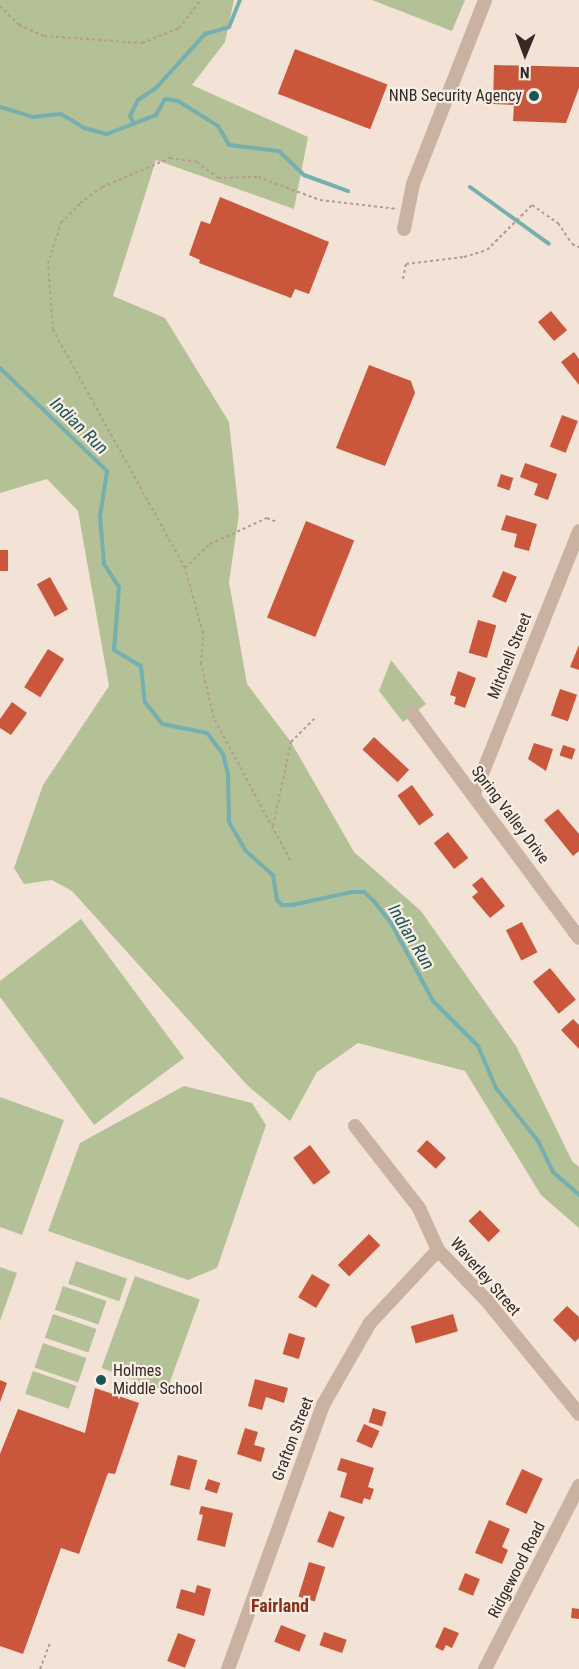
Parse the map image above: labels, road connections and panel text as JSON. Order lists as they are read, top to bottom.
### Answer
{
  "streets": {
    "street": [
      "Mitchell Street",
      "Spring Valley Drive",
      "Waverley Street",
      "Grafton Street",
      "Ridgewood Road"
    ]
  },
  "crossings": [
    ["Mitchell Street", "Spring Valley Drive"],
    ["Waverley Street", "Grafton Street"]
  ],
  "districts": ["Fairland"],
  "water": ["Indian Run"],
  "places": ["NNB Security Agency", "Holmes Middle School"],
  "north": "bottom"
}
